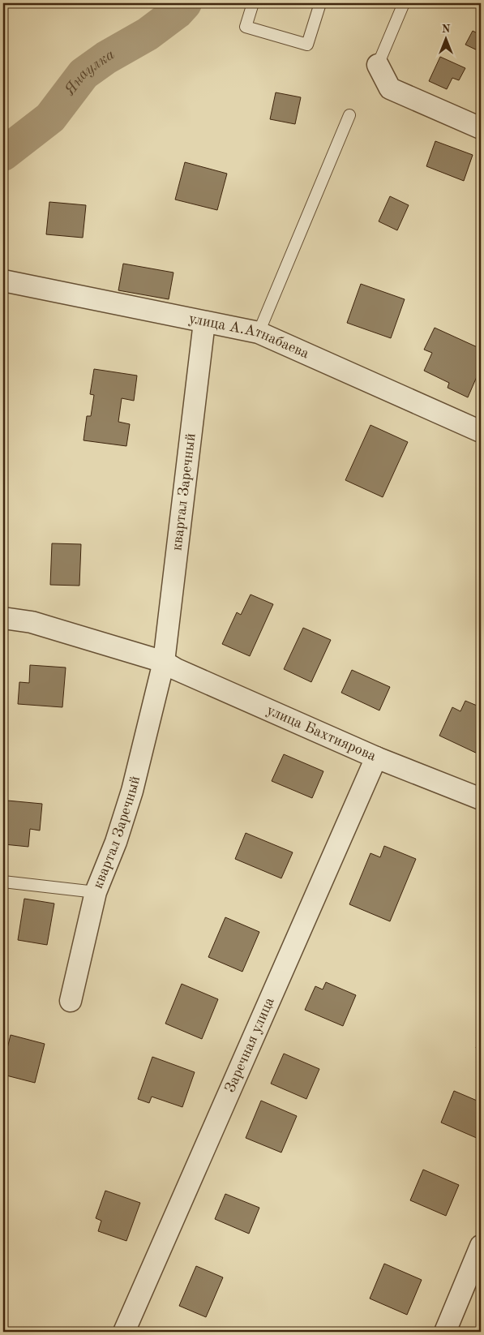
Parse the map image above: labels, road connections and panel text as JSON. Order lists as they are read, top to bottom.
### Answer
{
  "streets": {
    "street": [
      "улица А.Атнабаева",
      "квартал Заречный",
      "улица Бахтиярова",
      "Заречная улица"
    ]
  },
  "crossings": [
    ["улица А.Атнабаева", "квартал Заречный"],
    ["квартал Заречный", "улица Бахтиярова"],
    ["улица Бахтиярова", "Заречная улица"]
  ],
  "water": ["Янаулка"],
  "north": "top"
}
